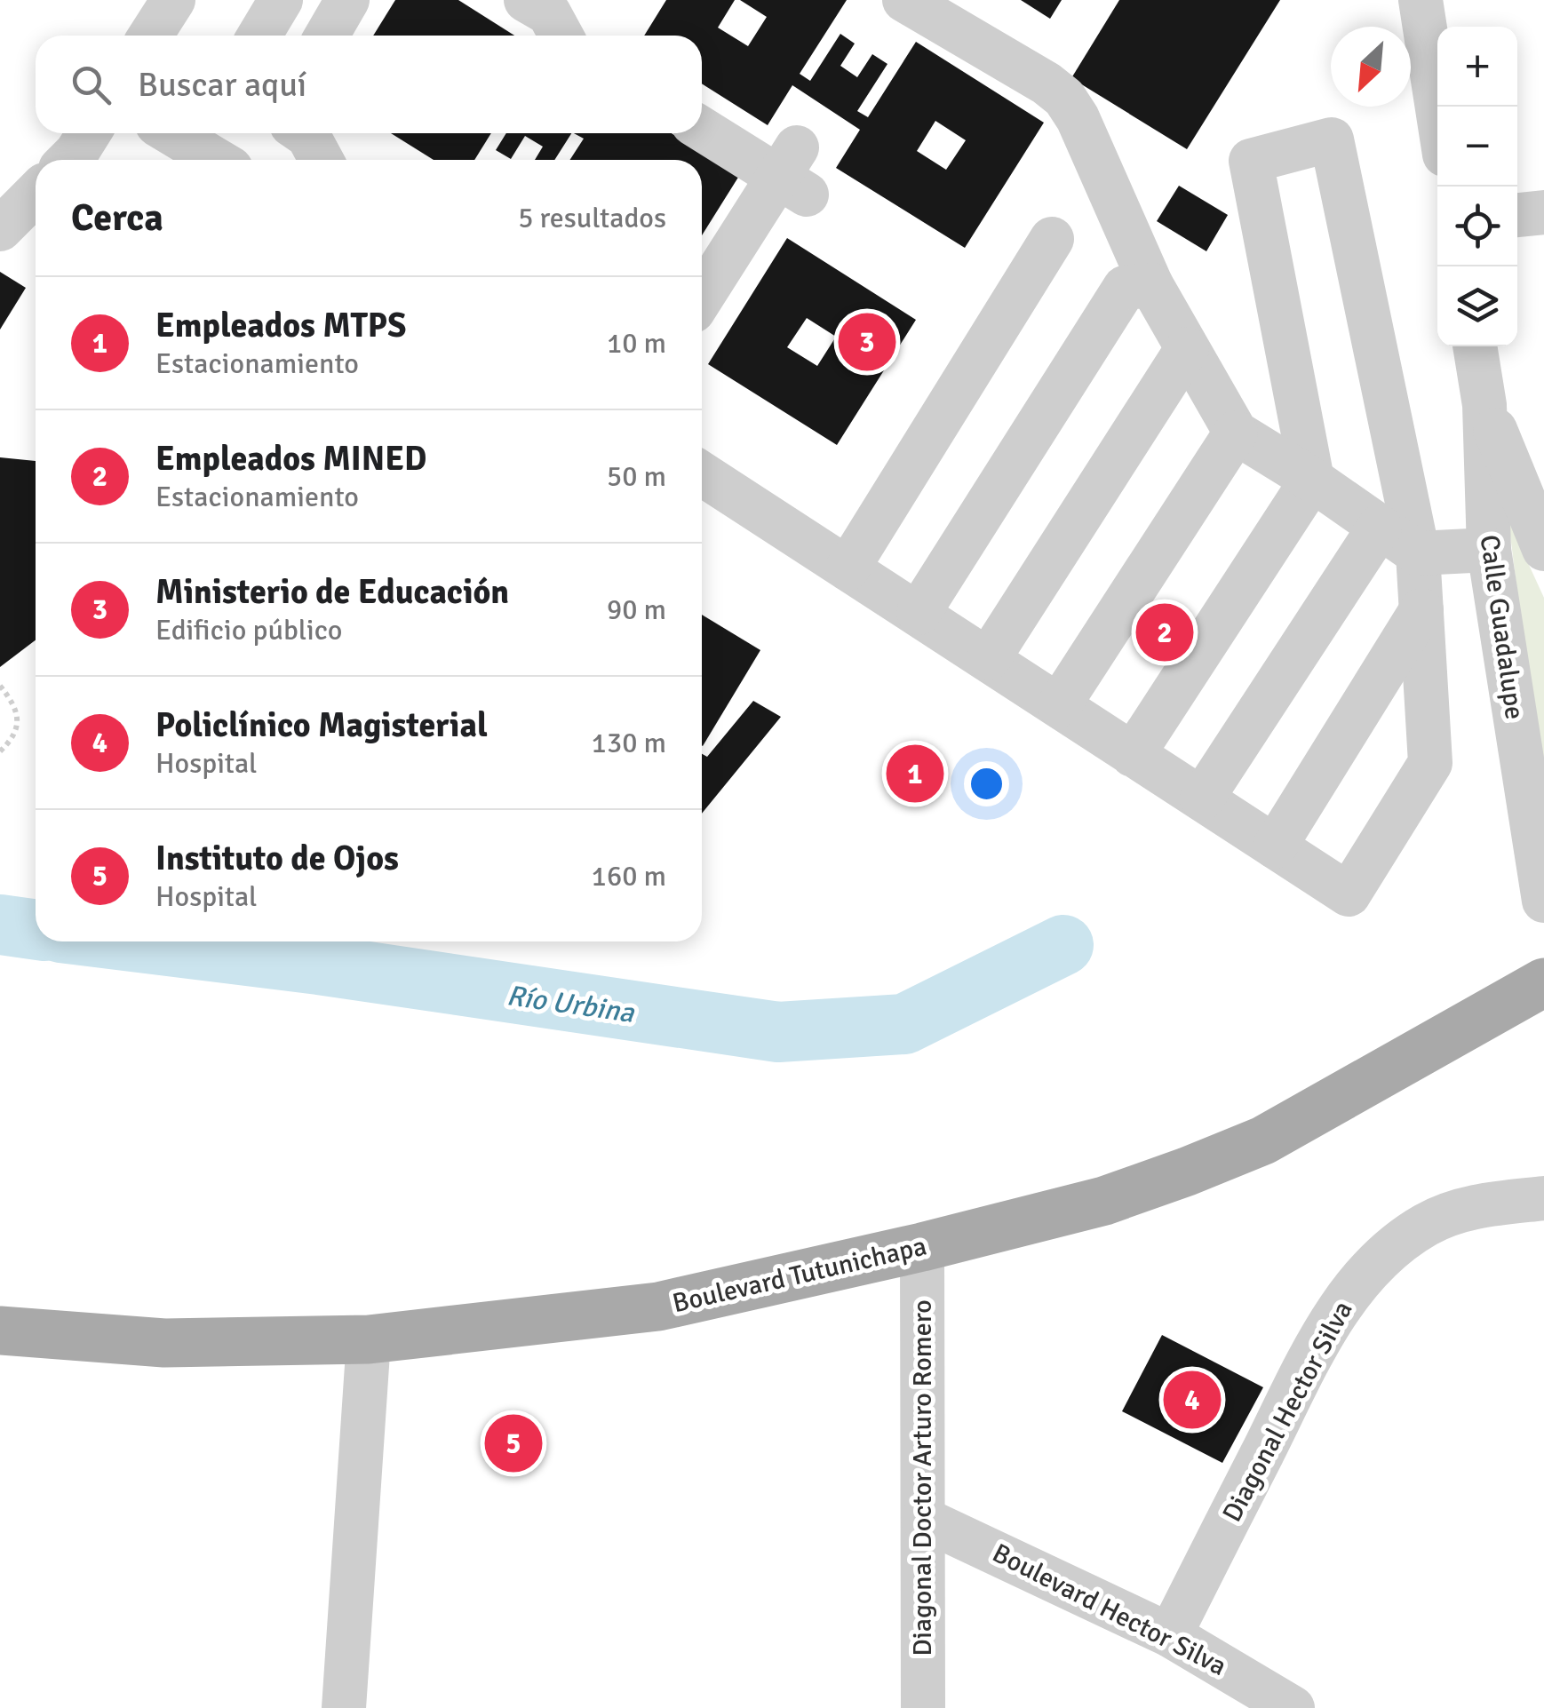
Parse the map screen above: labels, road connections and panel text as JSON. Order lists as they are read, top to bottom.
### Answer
{
  "streets": {
    "main road": ["Boulevard Tutunichapa"],
    "street": [
      "Calle Guadalupe",
      "Diagonal Hector Silva",
      "Diagonal Doctor Arturo Romero",
      "Boulevard Hector Silva"
    ]
  },
  "crossings": [
    ["Boulevard Tutunichapa", "Diagonal Doctor Arturo Romero"],
    ["Diagonal Hector Silva", "Boulevard Hector Silva"],
    ["Diagonal Doctor Arturo Romero", "Boulevard Hector Silva"]
  ],
  "water": ["Río Urbina"],
  "north": "bottom left",
  "page": {
    "map_buttons": ["+", "−"],
    "search": "Buscar aquí",
    "heading": ["Cerca", "5 resultados"],
    "list": [
      {
        "mark": "1",
        "name": "Empleados MTPS",
        "note": "Estacionamiento",
        "value": "10 m"
      },
      {
        "mark": "2",
        "name": "Empleados MINED",
        "note": "Estacionamiento",
        "value": "50 m"
      },
      {
        "mark": "3",
        "name": "Ministerio de Educación",
        "note": "Edificio público",
        "value": "90 m"
      },
      {
        "mark": "4",
        "name": "Policlínico Magisterial",
        "note": "Hospital",
        "value": "130 m"
      },
      {
        "mark": "5",
        "name": "Instituto de Ojos",
        "note": "Hospital",
        "value": "160 m"
      }
    ],
    "pins": [
      "3",
      "2",
      "1",
      "4",
      "5"
    ]
  }
}
